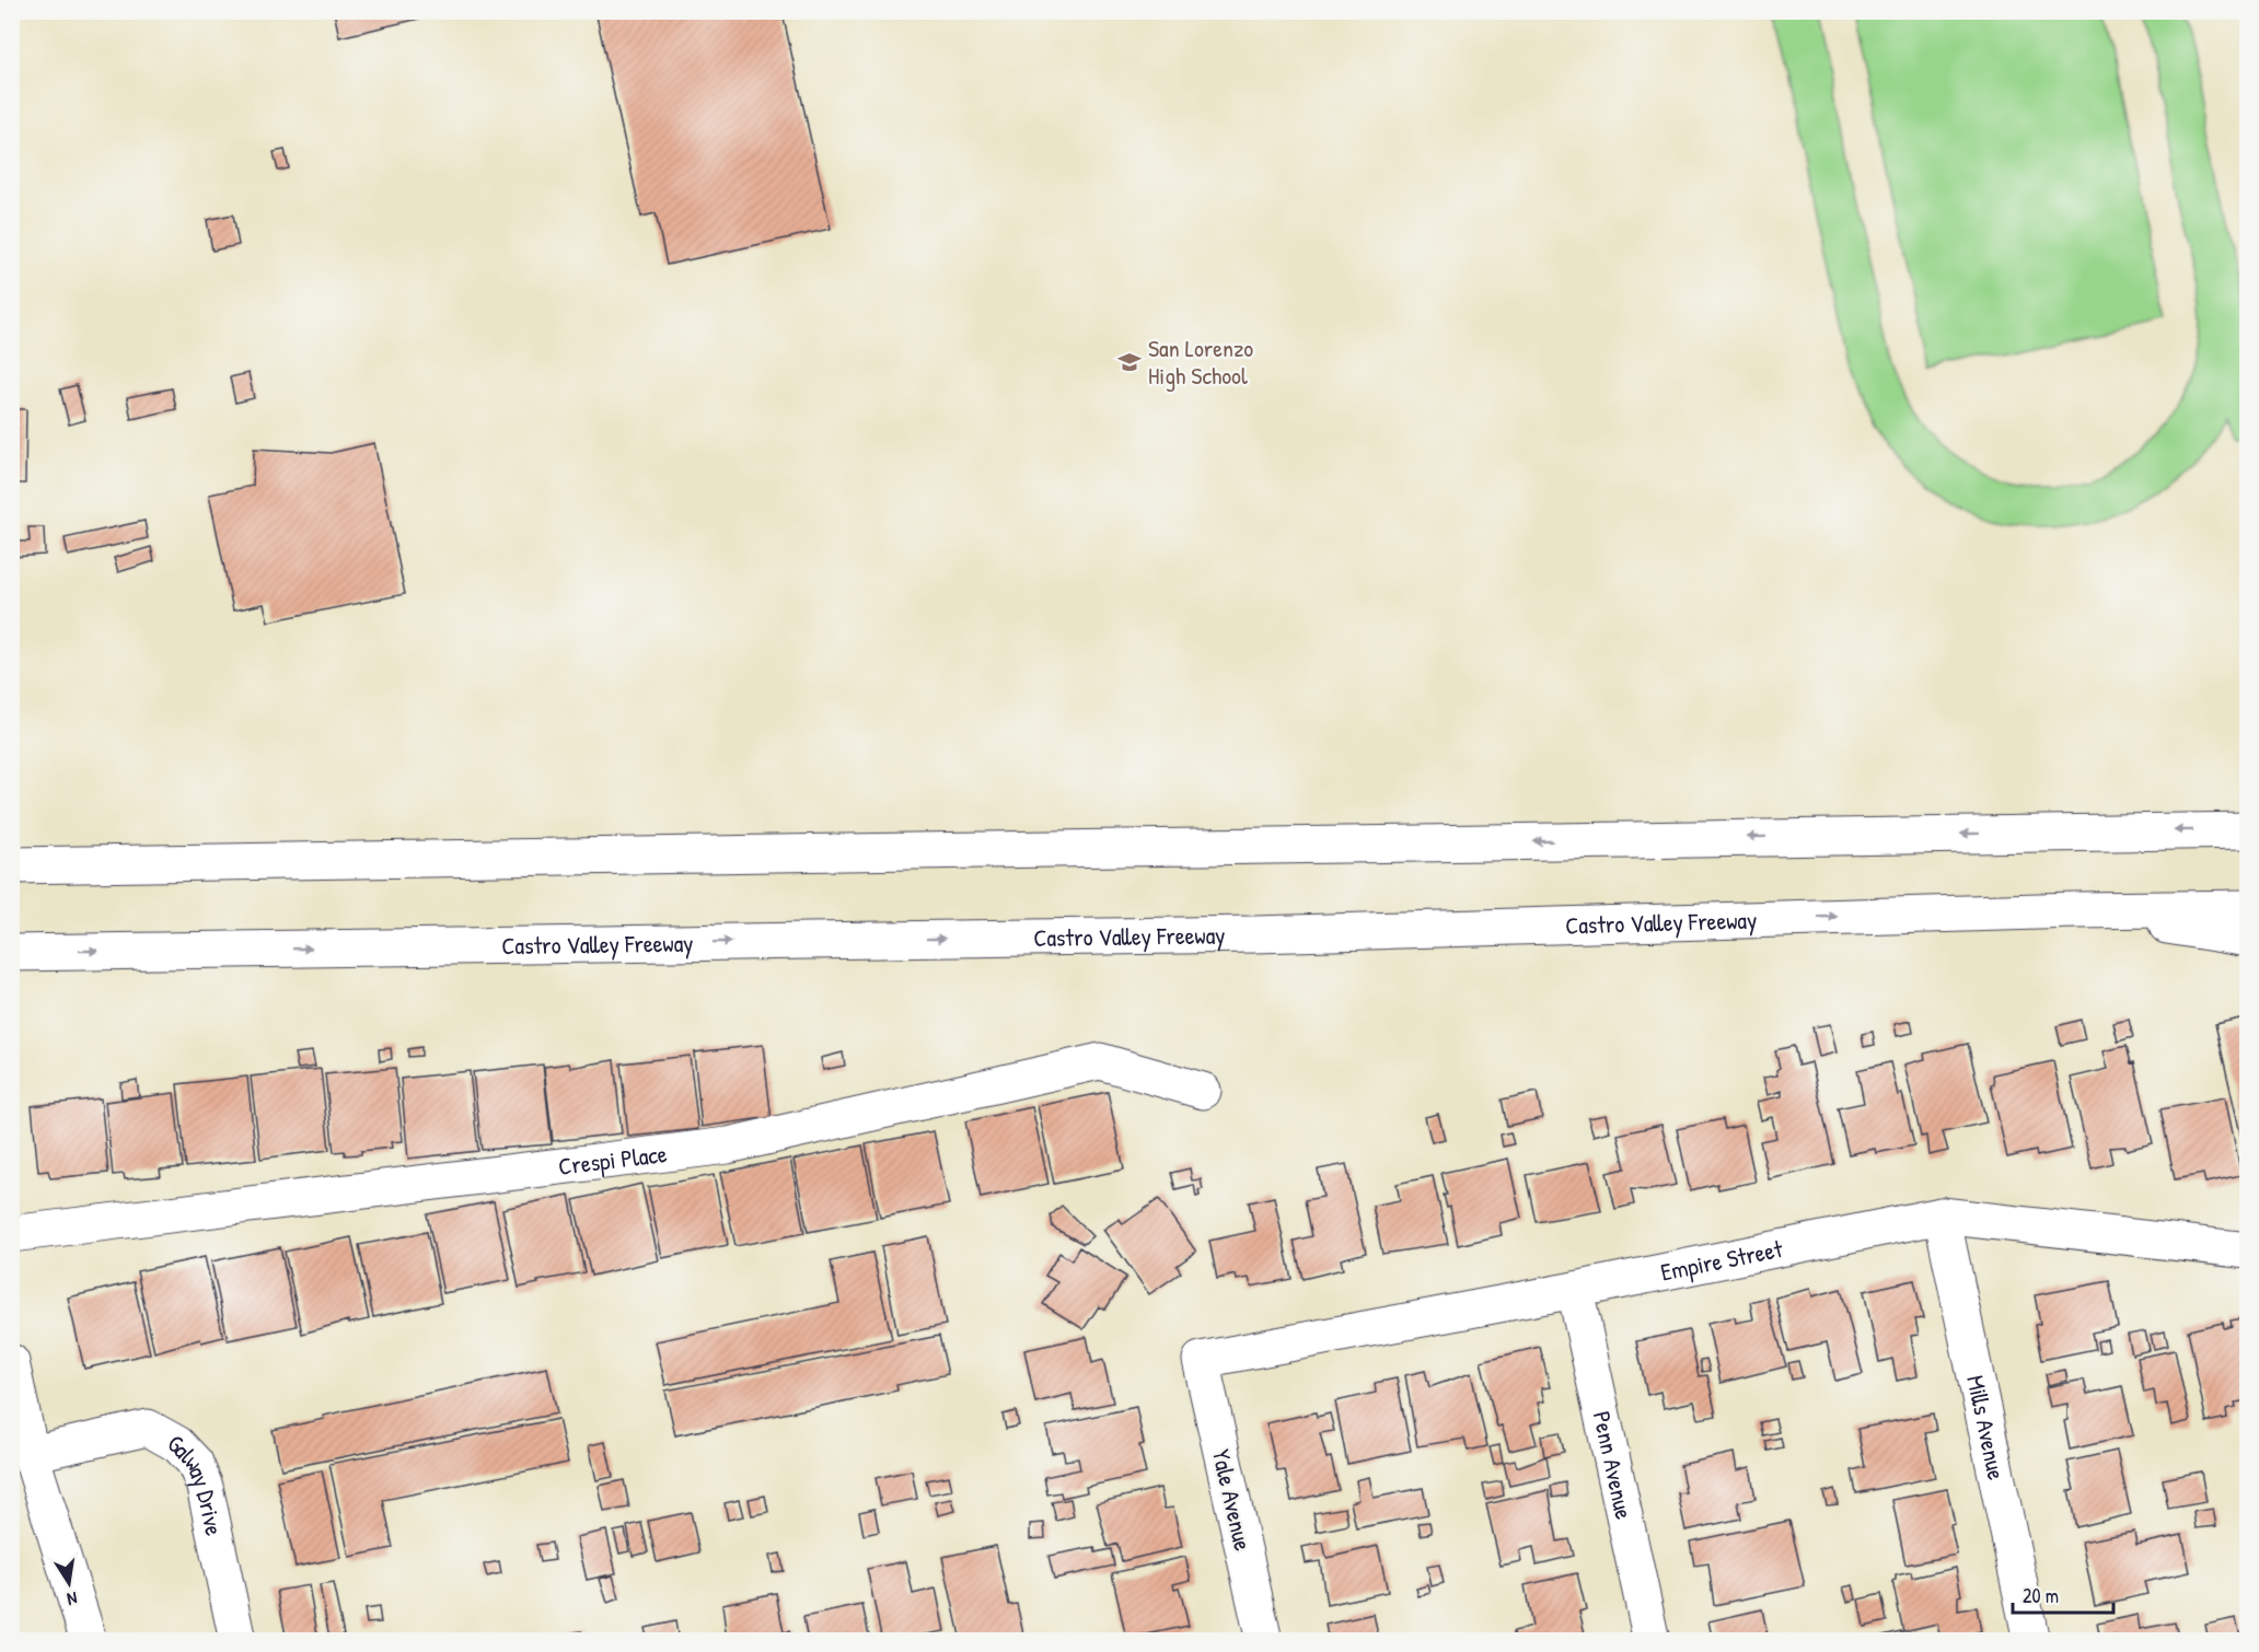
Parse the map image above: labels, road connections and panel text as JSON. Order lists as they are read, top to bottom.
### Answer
{
  "streets": {
    "main road": [
      "Castro Valley Freeway",
      "Crespi Place",
      "Empire Street",
      "Mills Avenue",
      "Penn Avenue",
      "Galway Drive",
      "Yale Avenue"
    ]
  },
  "crossings": [
    ["Empire Street", "Mills Avenue"],
    ["Empire Street", "Penn Avenue"],
    ["Empire Street", "Yale Avenue"]
  ],
  "places": {
    "school or university": ["San Lorenzo High School"]
  },
  "scale_bar": "20 m",
  "north": "bottom"
}
